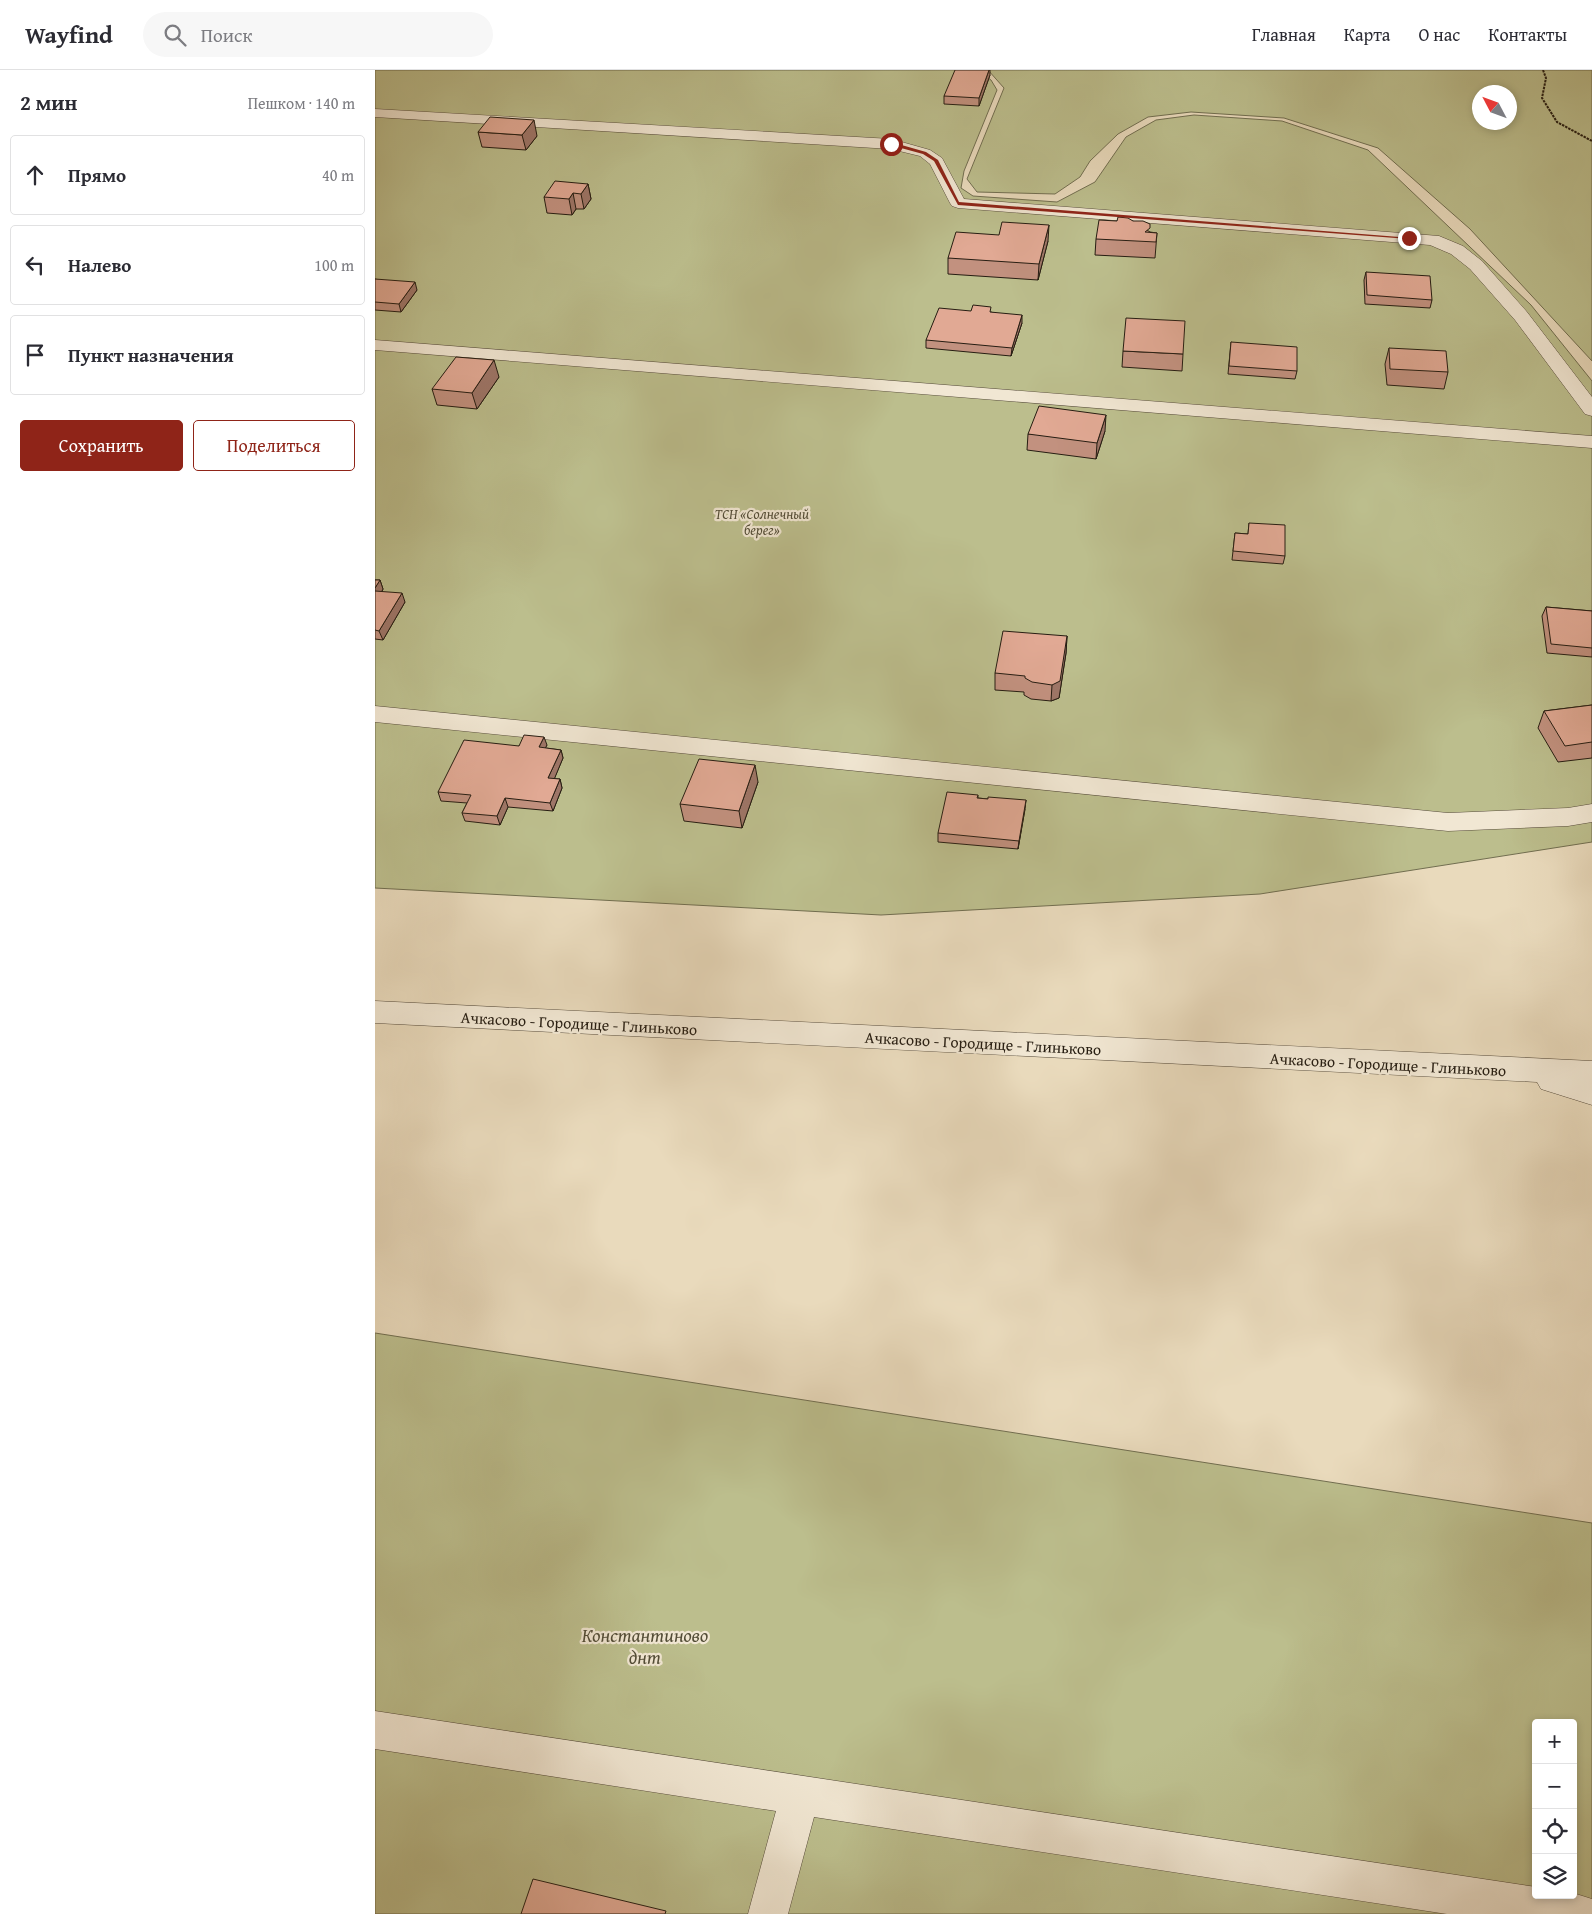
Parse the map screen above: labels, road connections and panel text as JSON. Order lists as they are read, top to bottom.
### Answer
{
  "streets": {
    "street": ["Ачкасово - Городище - Глиньково"]
  },
  "parks": ["ТСН «Солнечный берег»", "Константиново днт"],
  "north": "top left",
  "page": {
    "header": "Wayfind",
    "search": "Поиск",
    "nav": [
      "Главная",
      "Карта",
      "О нас",
      "Контакты"
    ],
    "heading": ["2 мин", "Пешком · 140 m"],
    "list": [
      ["Прямо", "40 m"],
      ["Налево", "100 m"],
      "Пункт назначения"
    ],
    "buttons": ["Сохранить", "Поделиться"],
    "map_buttons": ["+", "−"]
  }
}
